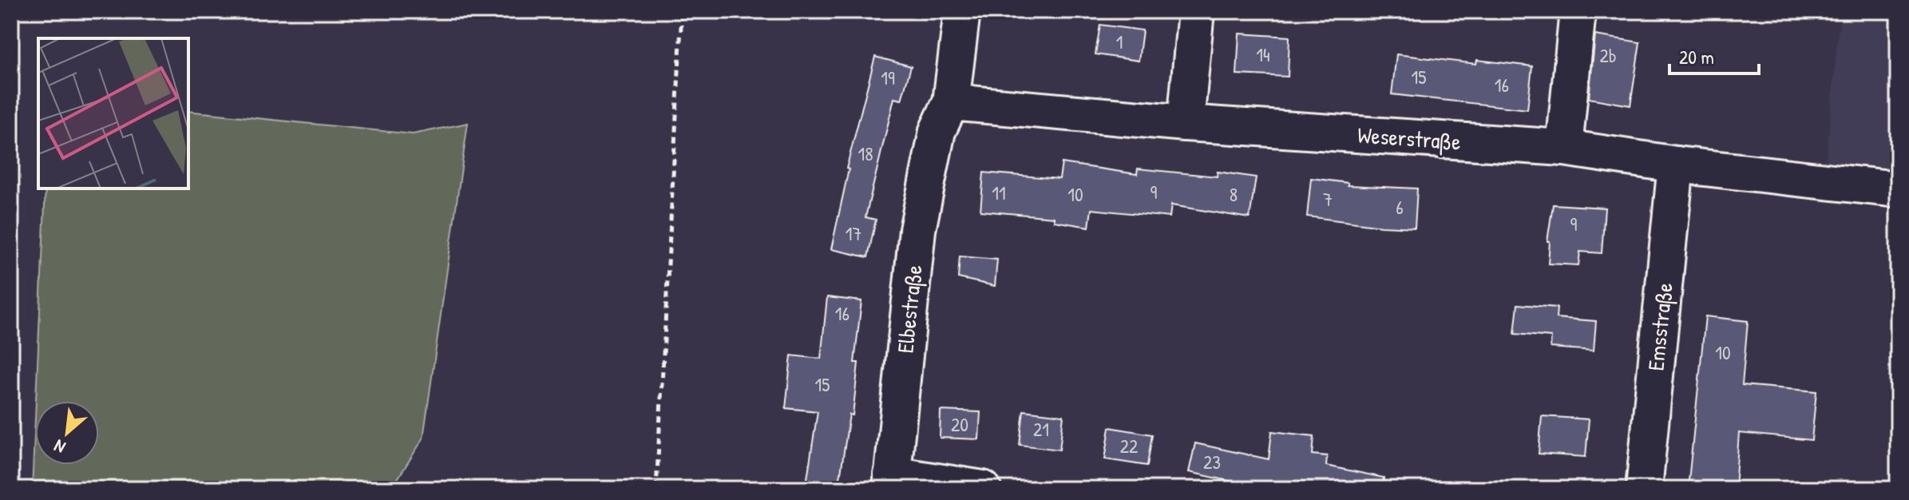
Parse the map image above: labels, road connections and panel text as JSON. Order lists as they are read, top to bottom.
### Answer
{
  "streets": {
    "street": ["Weserstraße", "Elbestraße", "Emsstraße"]
  },
  "crossings": [
    ["Weserstraße", "Elbestraße"],
    ["Weserstraße", "Emsstraße"]
  ],
  "house_numbers": [
    "1",
    "14",
    "2b",
    "15",
    "19",
    "16",
    "18",
    "9",
    "11",
    "10",
    "8",
    "7",
    "6",
    "9",
    "17",
    "16",
    "10",
    "15",
    "20",
    "21",
    "22",
    "23"
  ],
  "scale_bar": "20 m",
  "north": "bottom left"
}
